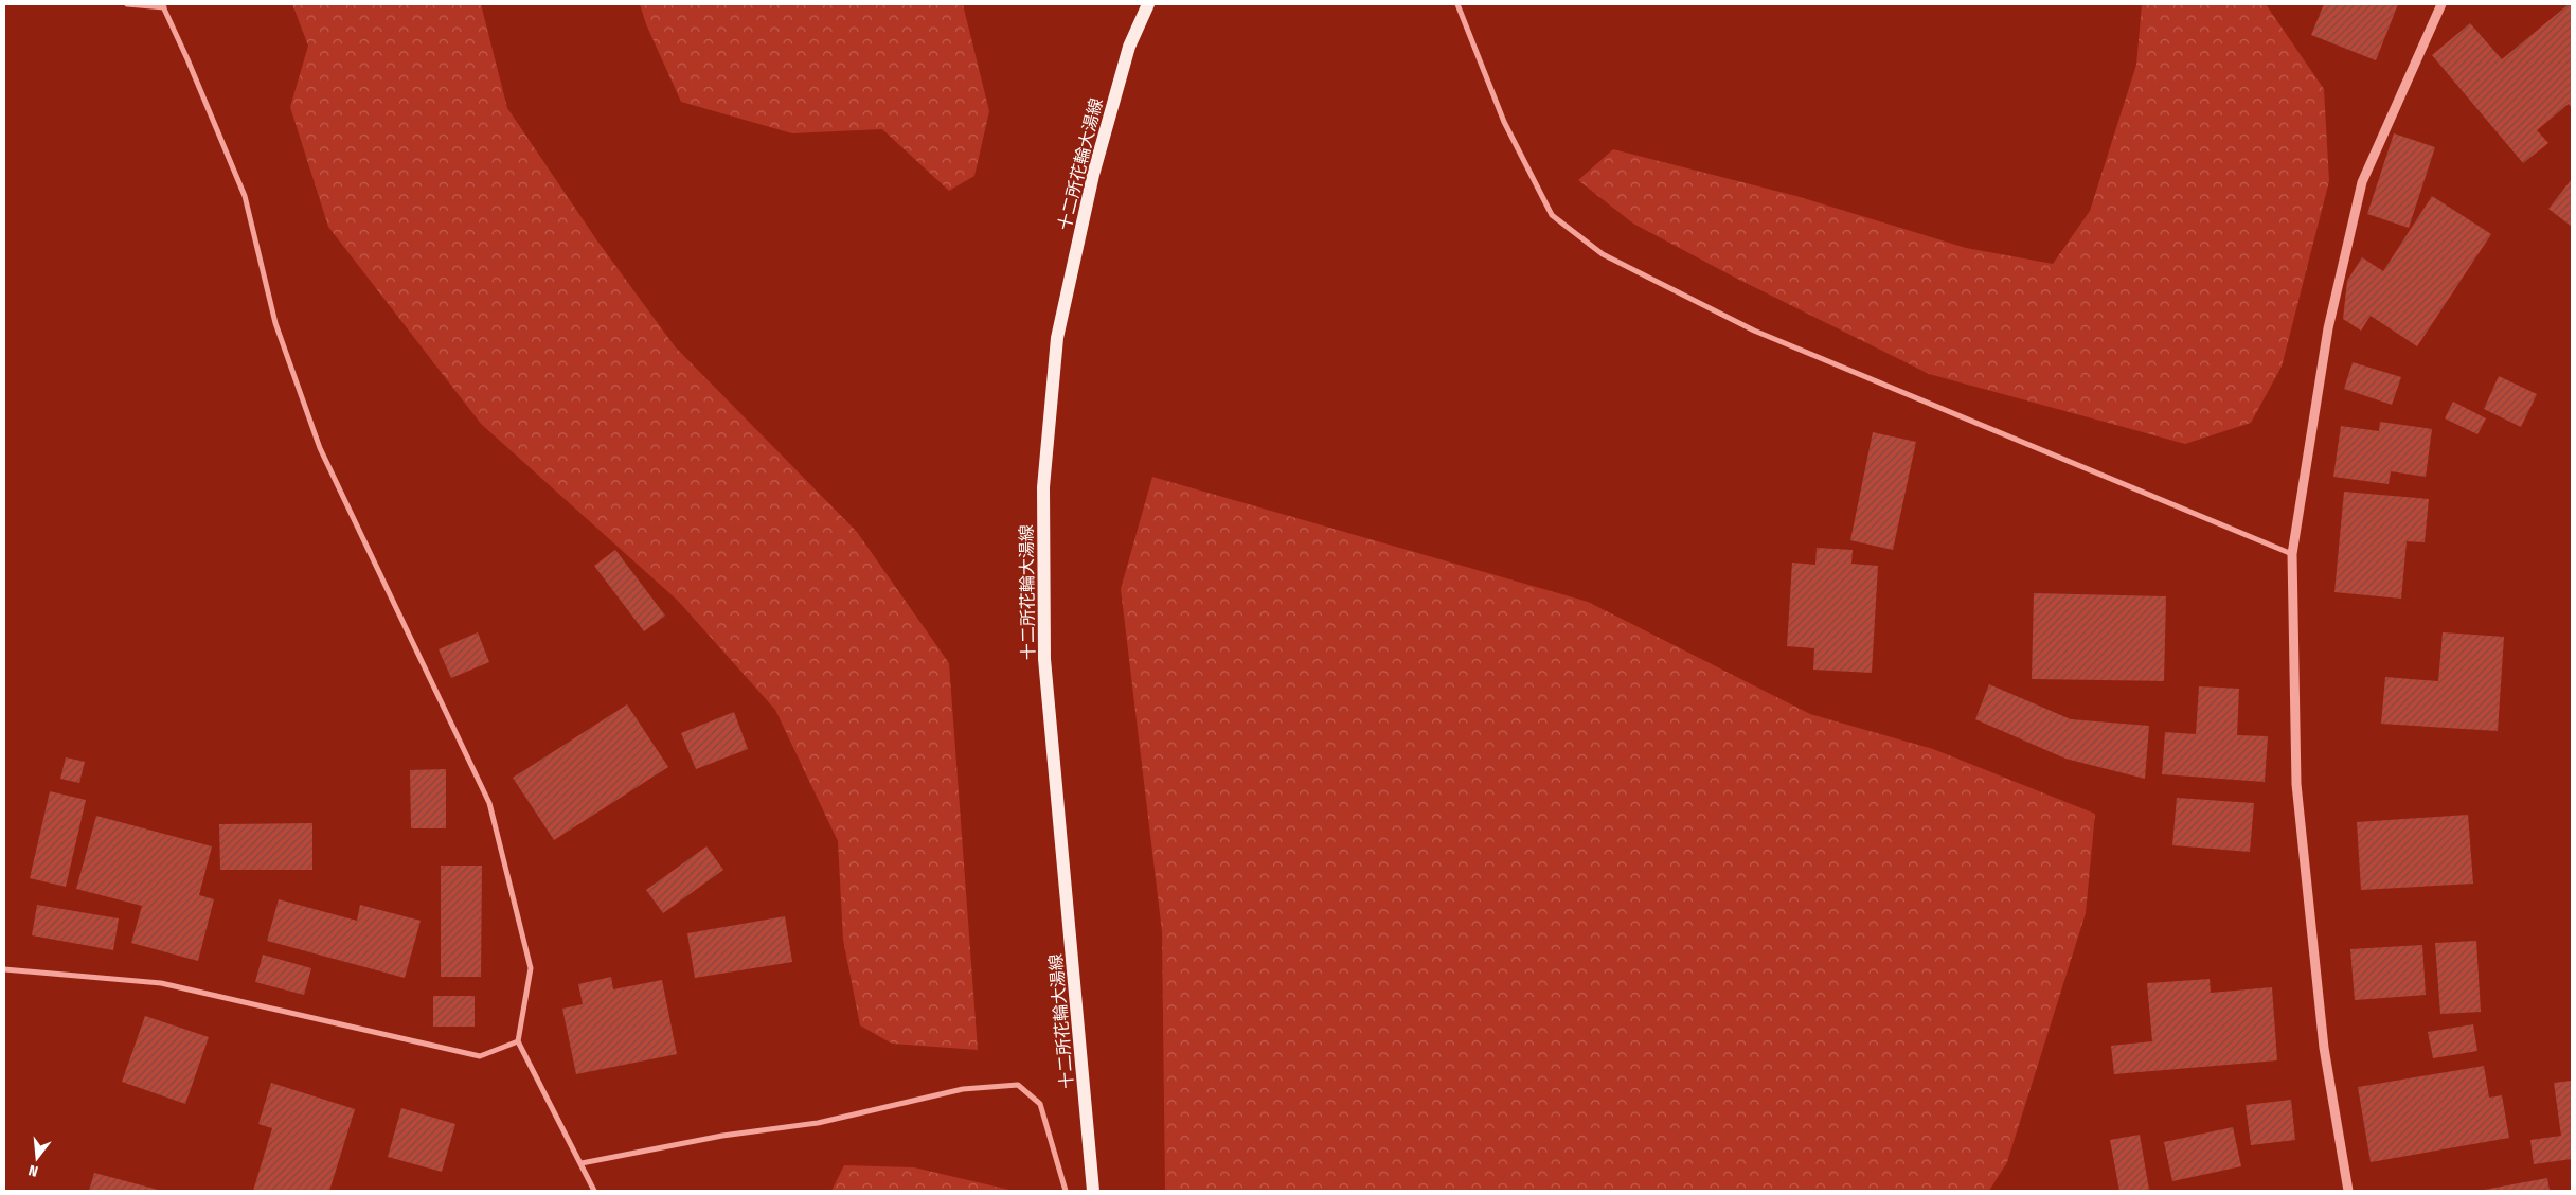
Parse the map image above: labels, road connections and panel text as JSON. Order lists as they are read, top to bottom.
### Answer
{
  "streets": {
    "main road": ["十二所花輪大湯線"]
  },
  "north": "bottom"
}
